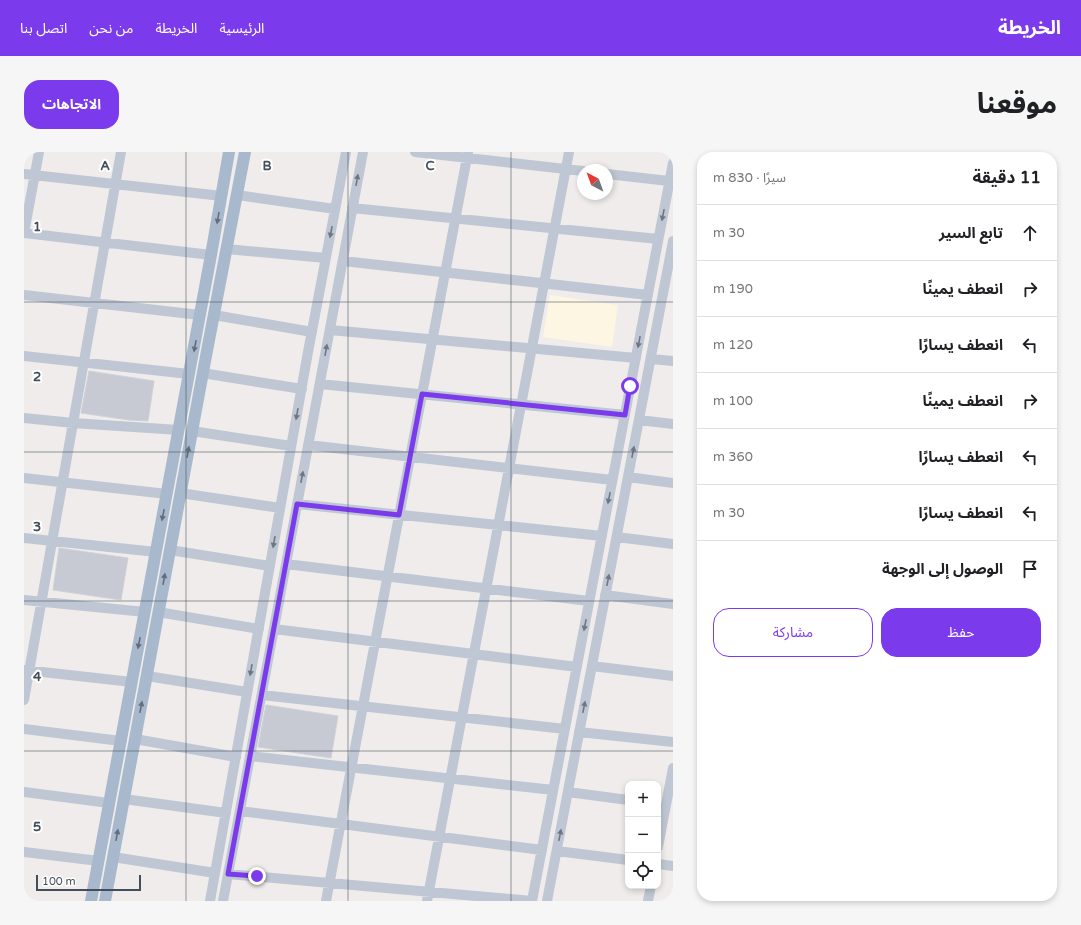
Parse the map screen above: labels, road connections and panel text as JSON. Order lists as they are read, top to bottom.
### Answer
{
  "scale_bar": "100 m",
  "north": "top left",
  "page": {
    "header": "الخريطة",
    "nav": [
      "الرئيسية",
      "الخريطة",
      "من نحن",
      "اتصل بنا"
    ],
    "title": "موقعنا",
    "buttons": [
      "الاتجاهات",
      ["حفظ", "مشاركة"]
    ],
    "heading": ["11 دقيقة", "سيرًا · 830 m"],
    "list": [
      ["تابع السير", "30 m"],
      ["انعطف يمينًا", "190 m"],
      ["انعطف يسارًا", "120 m"],
      ["انعطف يمينًا", "100 m"],
      ["انعطف يسارًا", "360 m"],
      ["انعطف يسارًا", "30 m"],
      "الوصول إلى الوجهة"
    ],
    "map_buttons": ["+", "−"],
    "scale": "100 m"
  },
  "grid": {
    "columns": ["A", "B", "C"],
    "rows": [
      "1",
      "2",
      "3",
      "4",
      "5"
    ]
  }
}
